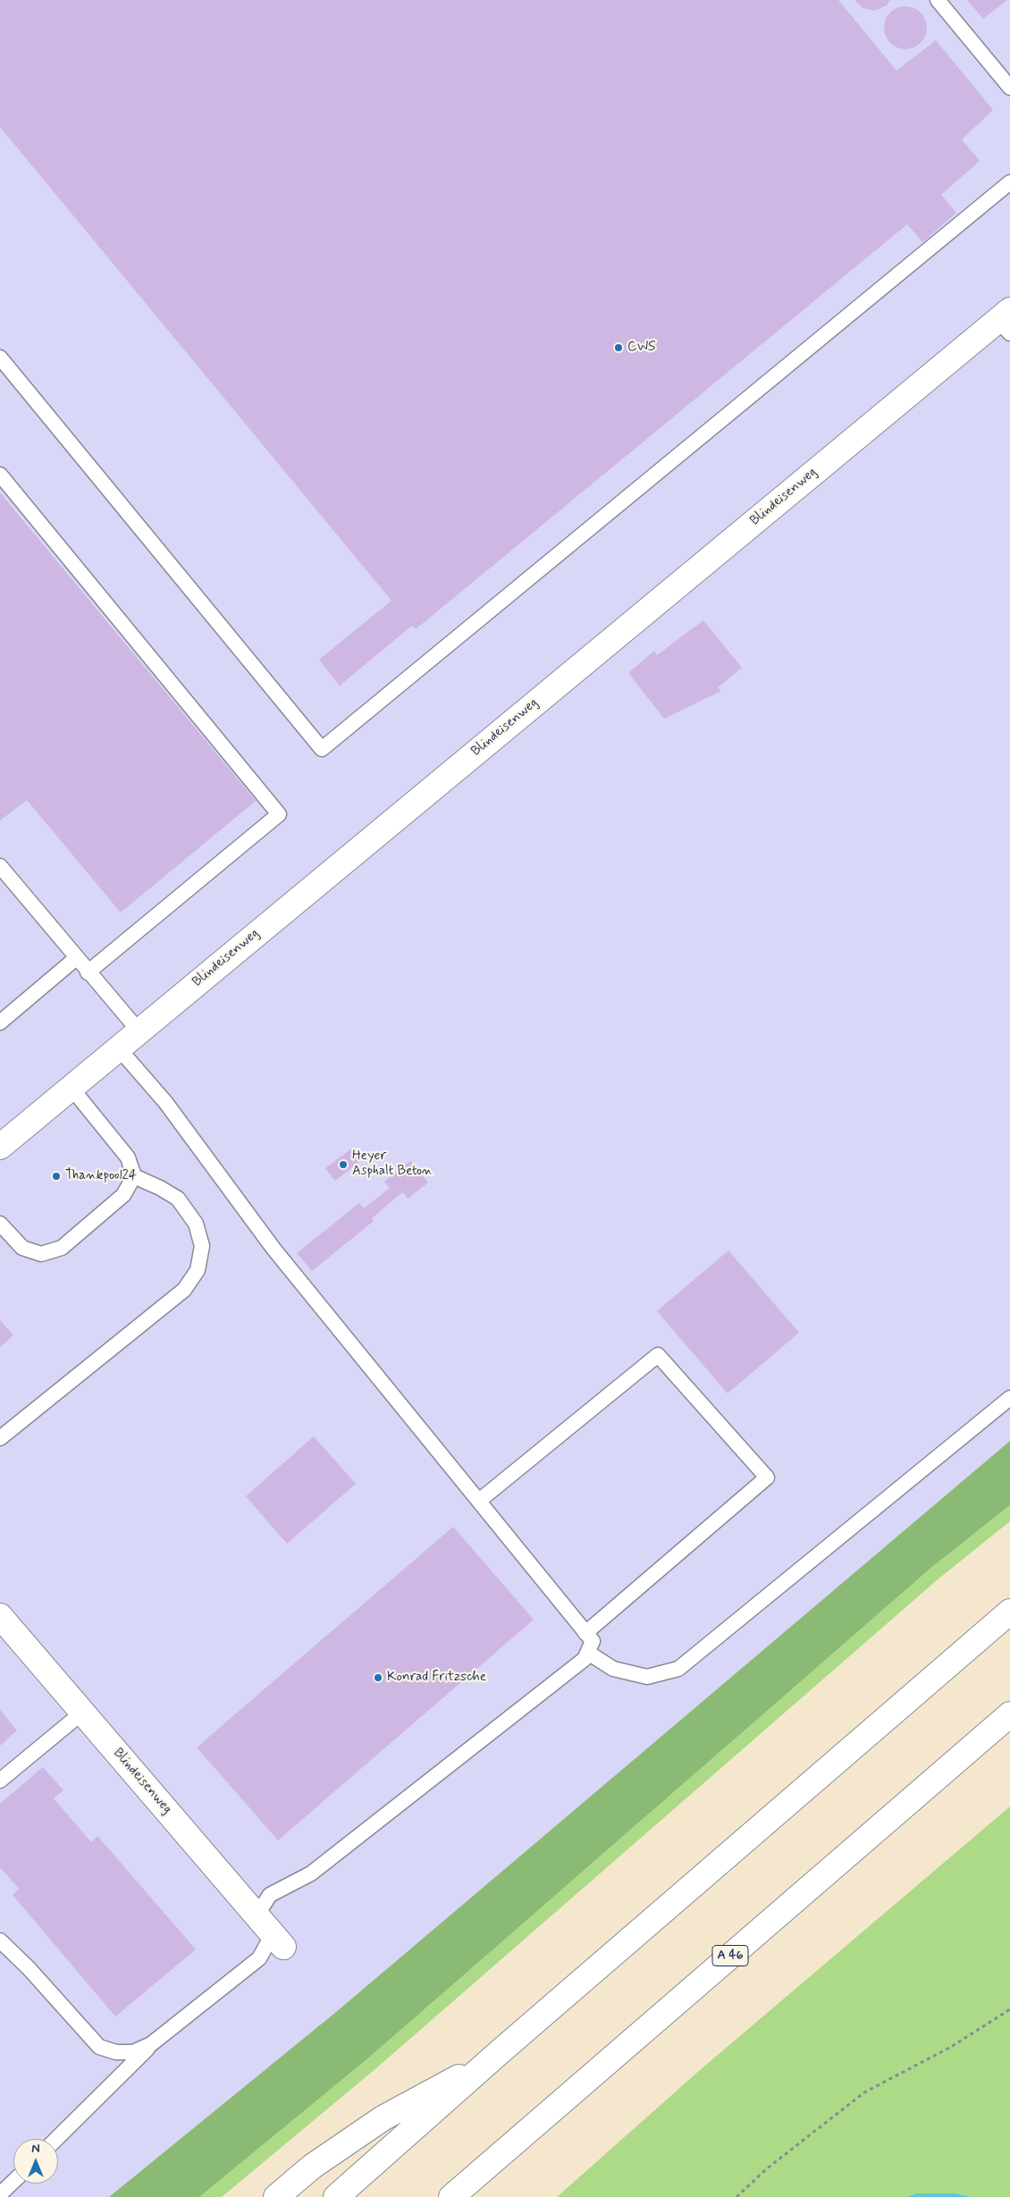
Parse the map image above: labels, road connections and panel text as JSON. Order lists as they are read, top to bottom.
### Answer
{
  "streets": {
    "main road": ["Blindeisenweg", "A 46"]
  },
  "places": [
    "CWS",
    "Heyer Asphalt Beton",
    "Thankpool24",
    "Konrad Fritzsche"
  ],
  "north": "top"
}
